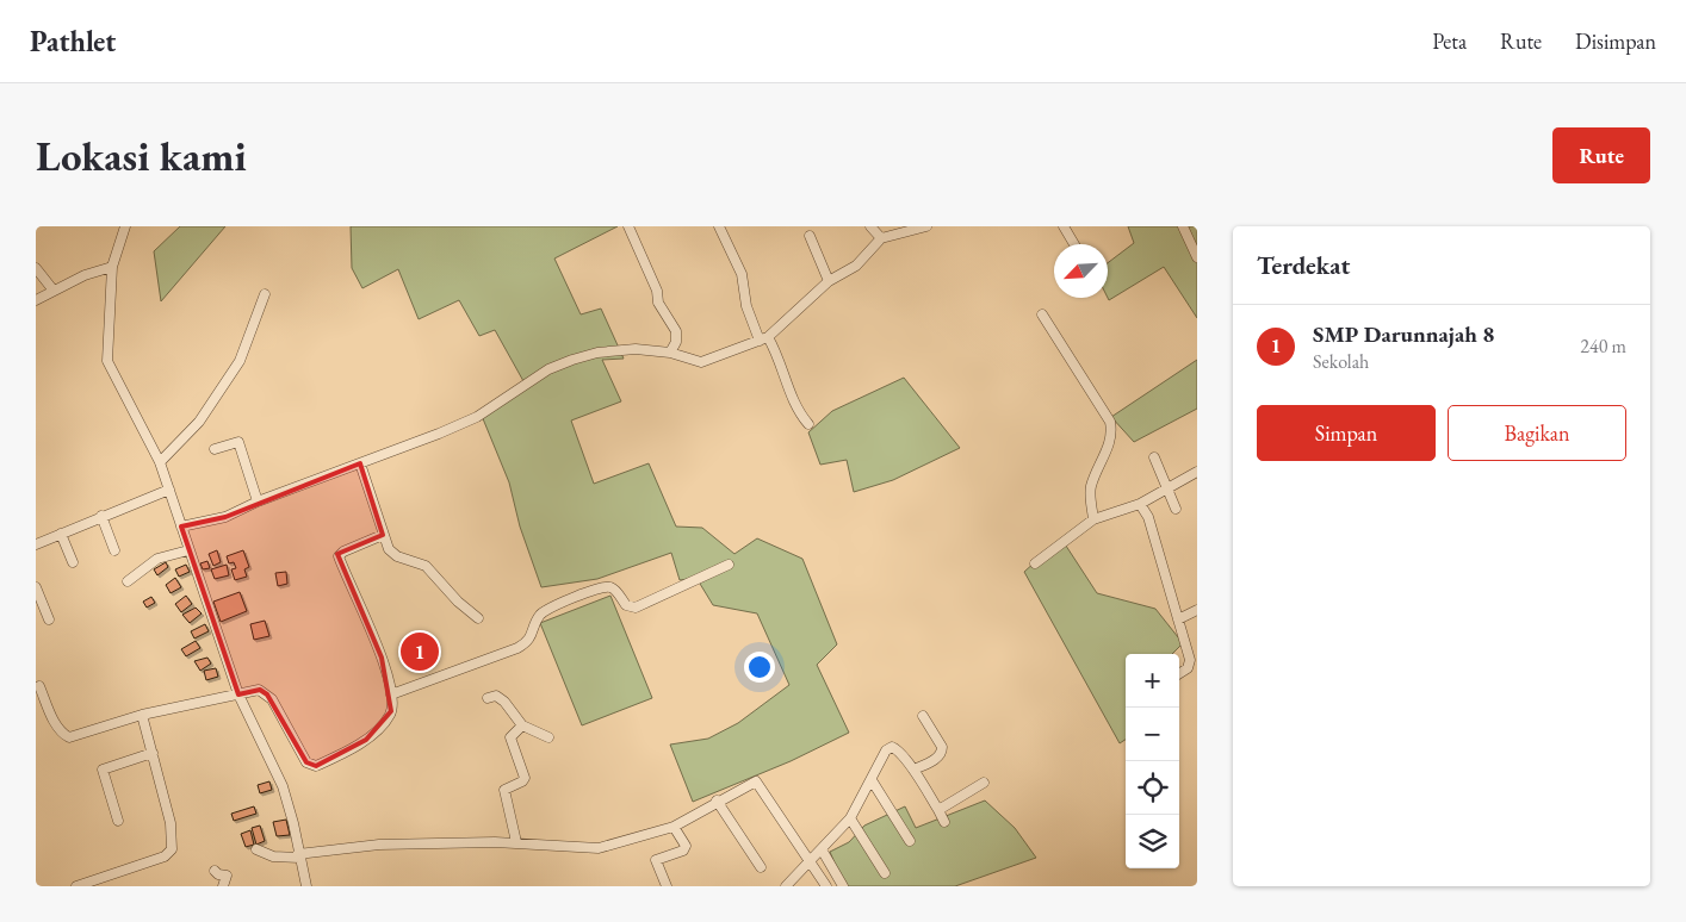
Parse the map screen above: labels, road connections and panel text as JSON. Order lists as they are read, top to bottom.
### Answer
{
  "north": "bottom left",
  "page": {
    "header": "Pathlet",
    "nav": ["Peta", "Rute", "Disimpan"],
    "buttons": [
      "Rute",
      ["Simpan", "Bagikan"]
    ],
    "title": "Lokasi kami",
    "heading": "Terdekat",
    "list": [
      {
        "mark": "1",
        "name": "SMP Darunnajah 8",
        "note": "Sekolah",
        "value": "240 m"
      }
    ],
    "pins": "1",
    "map_buttons": ["+", "−"]
  }
}
